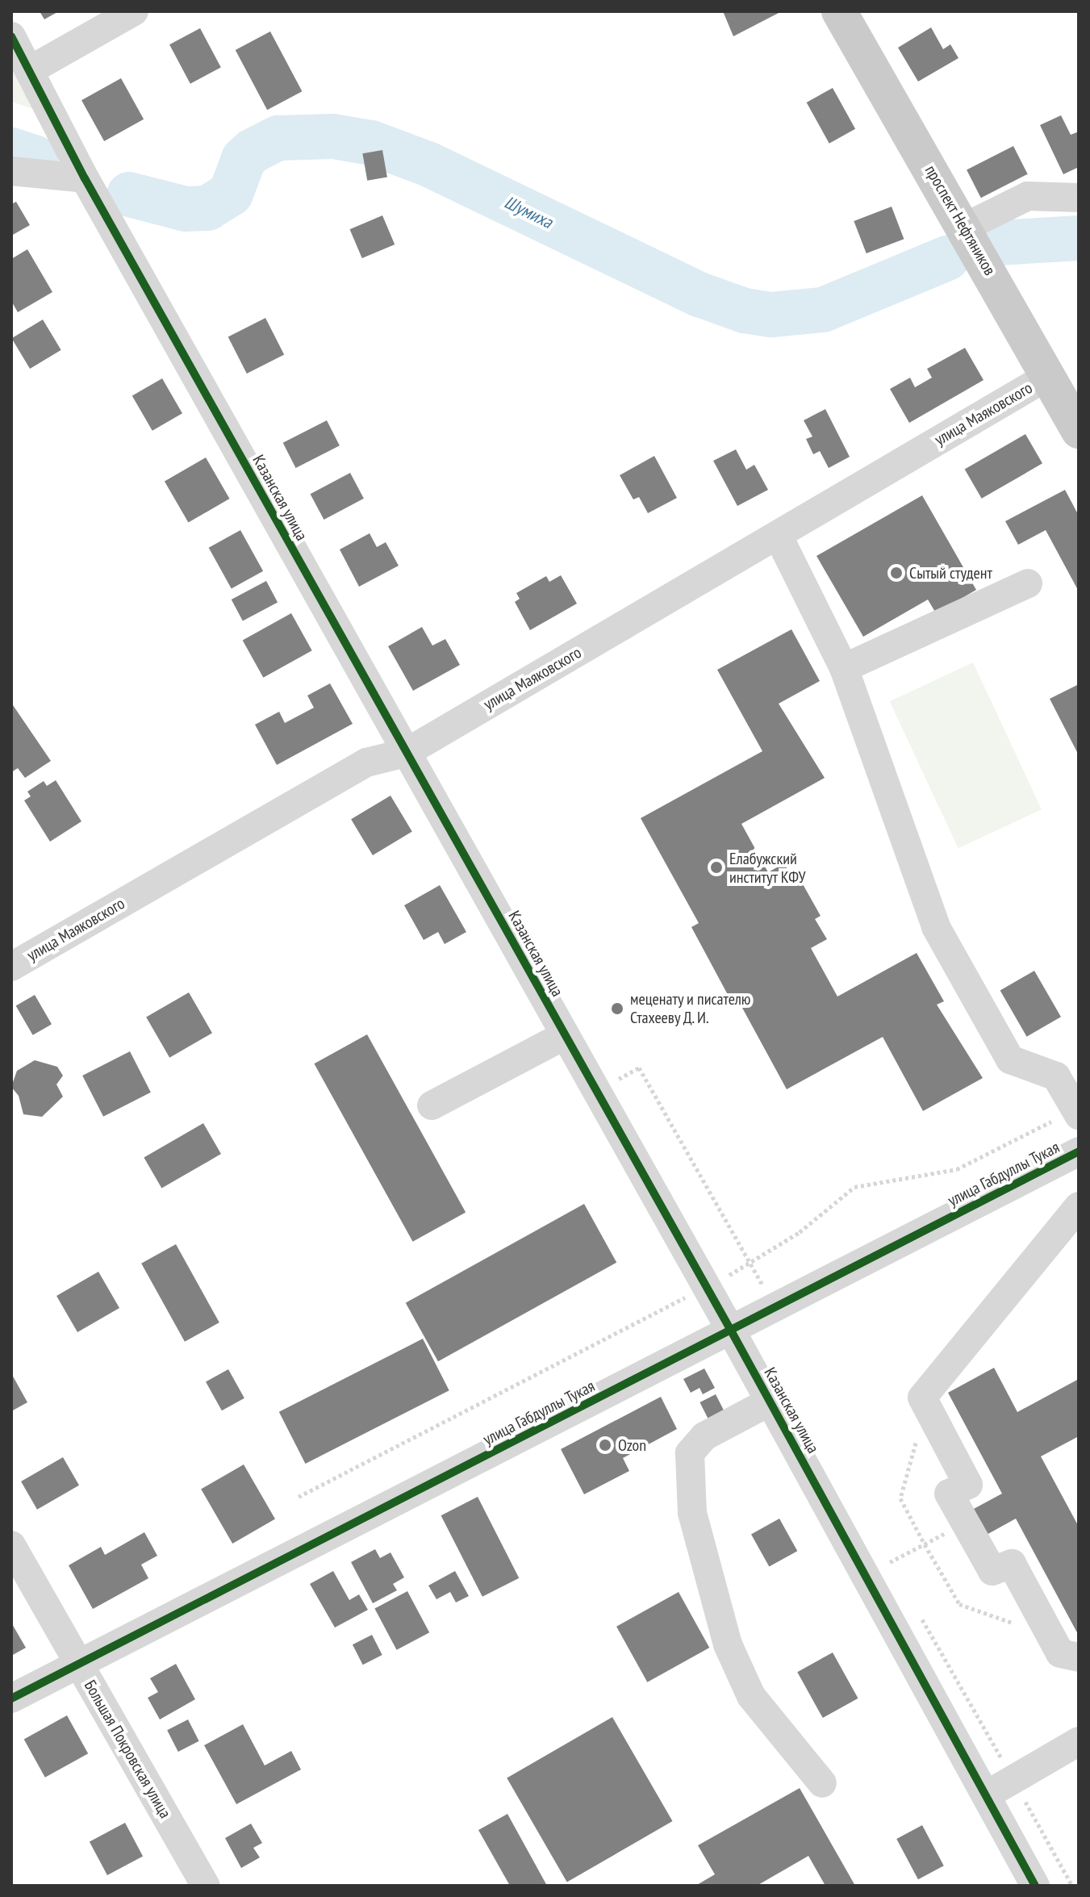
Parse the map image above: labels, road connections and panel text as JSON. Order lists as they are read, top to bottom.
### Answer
{
  "streets": {
    "main road": ["проспект Нефтяников"],
    "street": [
      "улица Маяковского",
      "Казанская улица",
      "улица Габдуллы Тукая",
      "Большая Покровская улица"
    ]
  },
  "crossings": [
    ["проспект Нефтяников", "улица Маяковского"],
    ["улица Маяковского", "Казанская улица"],
    ["Казанская улица", "улица Габдуллы Тукая"],
    ["улица Габдуллы Тукая", "Большая Покровская улица"]
  ],
  "water": ["Шумиха"],
  "places": [
    "Сытый студент",
    "Елабужский институт КФУ",
    "меценату и писателю Стахееву Д. И.",
    "Ozon"
  ]
}
